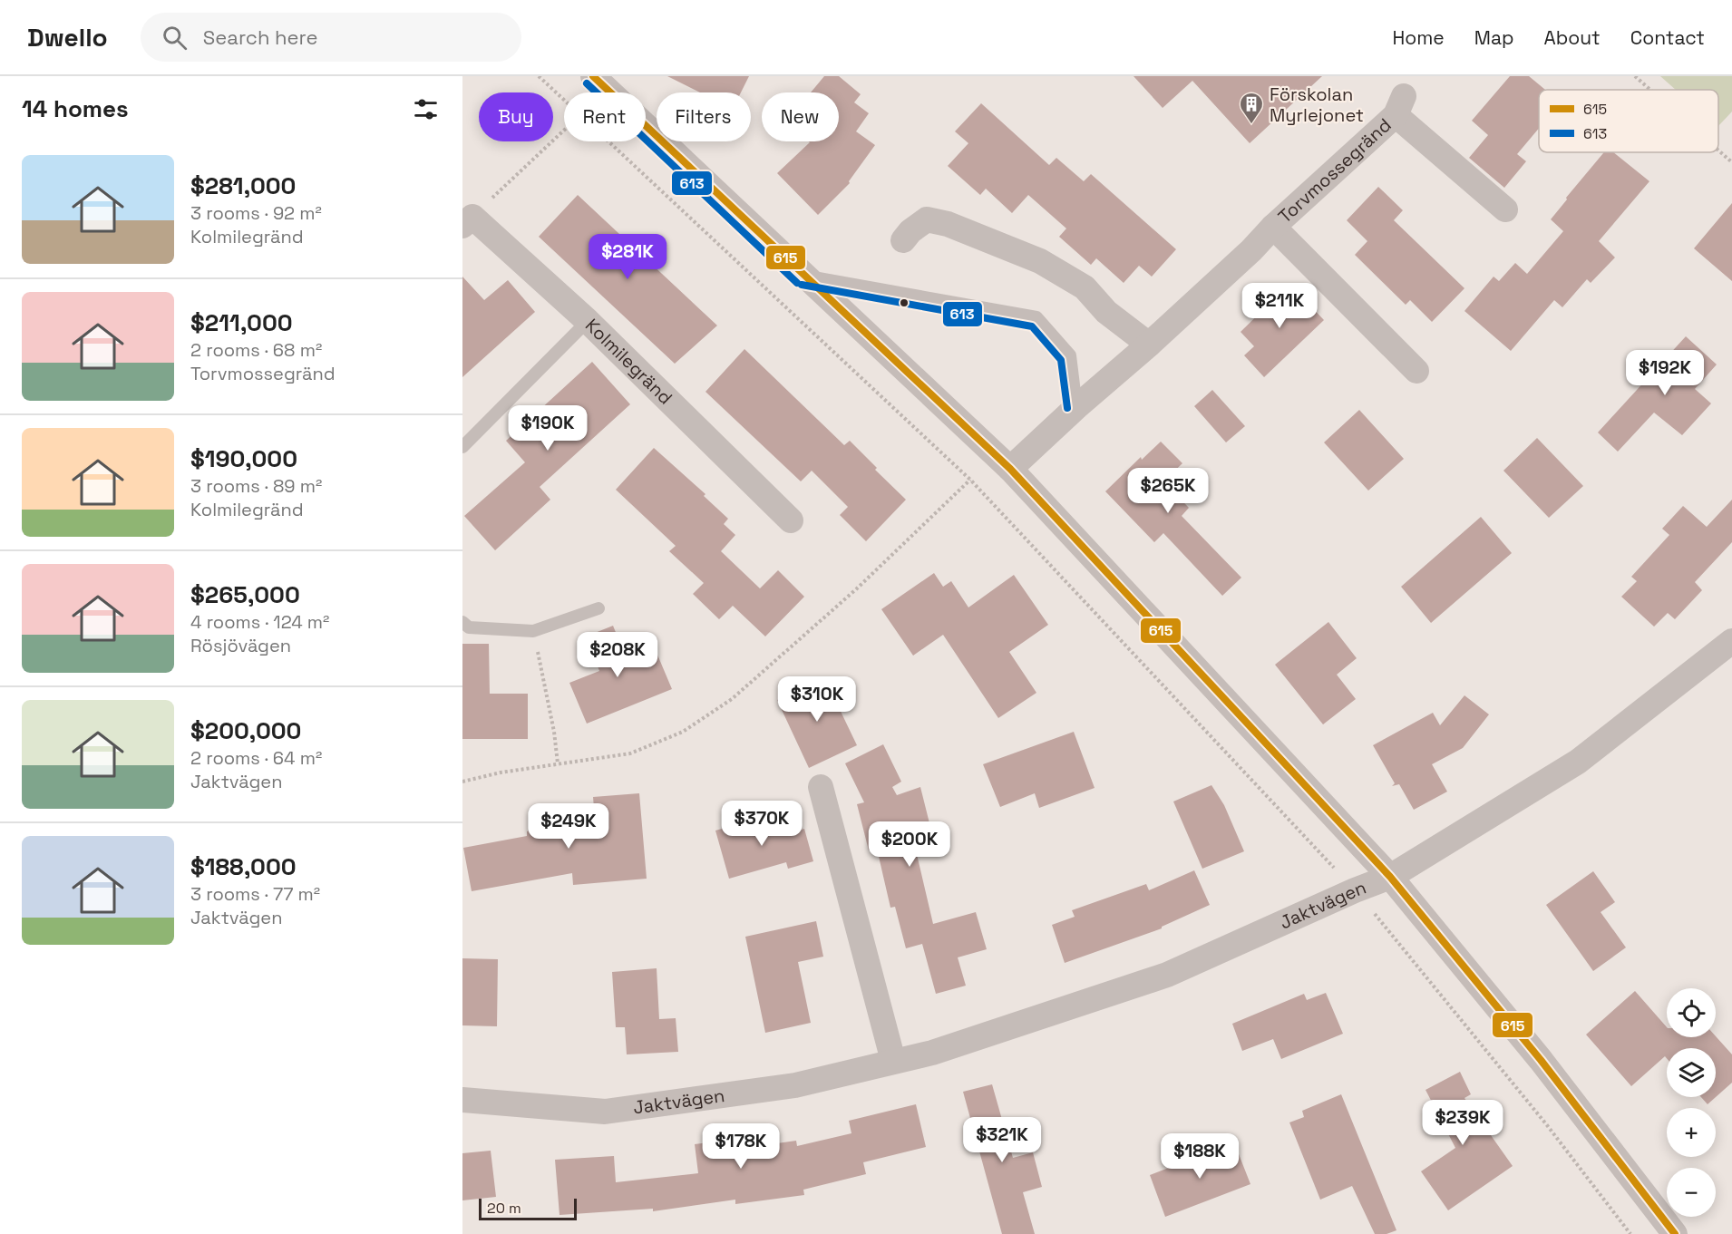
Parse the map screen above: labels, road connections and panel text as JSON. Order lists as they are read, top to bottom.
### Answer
{
  "streets": {
    "street": ["Torvmossegränd", "Kolmilegränd", "Jaktvägen"]
  },
  "places": {
    "building": ["Förskolan Myrlejonet"]
  },
  "lines": ["transit line 615", "transit line 613"],
  "legend": ["615", "613"],
  "scale_bar": "20 m",
  "page": {
    "header": "Dwello",
    "search": "Search here",
    "nav": [
      "Home",
      "Map",
      "About",
      "Contact"
    ],
    "heading": "14 homes",
    "chip": [
      "Buy",
      "Rent",
      "Filters",
      "New"
    ],
    "list": [
      {
        "name": "$281,000",
        "note": "3 rooms · 92 m² · Kolmilegränd"
      },
      {
        "name": "$211,000",
        "note": "2 rooms · 68 m² · Torvmossegränd"
      },
      {
        "name": "$190,000",
        "note": "3 rooms · 89 m² · Kolmilegränd"
      },
      {
        "name": "$265,000",
        "note": "4 rooms · 124 m² · Rösjövägen"
      },
      {
        "name": "$200,000",
        "note": "2 rooms · 64 m² · Jaktvägen"
      },
      {
        "name": "$188,000",
        "note": "3 rooms · 77 m² · Jaktvägen"
      }
    ],
    "price": [
      "$281K",
      "$211K",
      "$192K",
      "$190K",
      "$265K",
      "$208K",
      "$310K",
      "$370K",
      "$249K",
      "$200K",
      "$239K",
      "$321K",
      "$178K",
      "$188K"
    ],
    "map_buttons": ["+", "−"],
    "scale": "20 m"
  }
}
